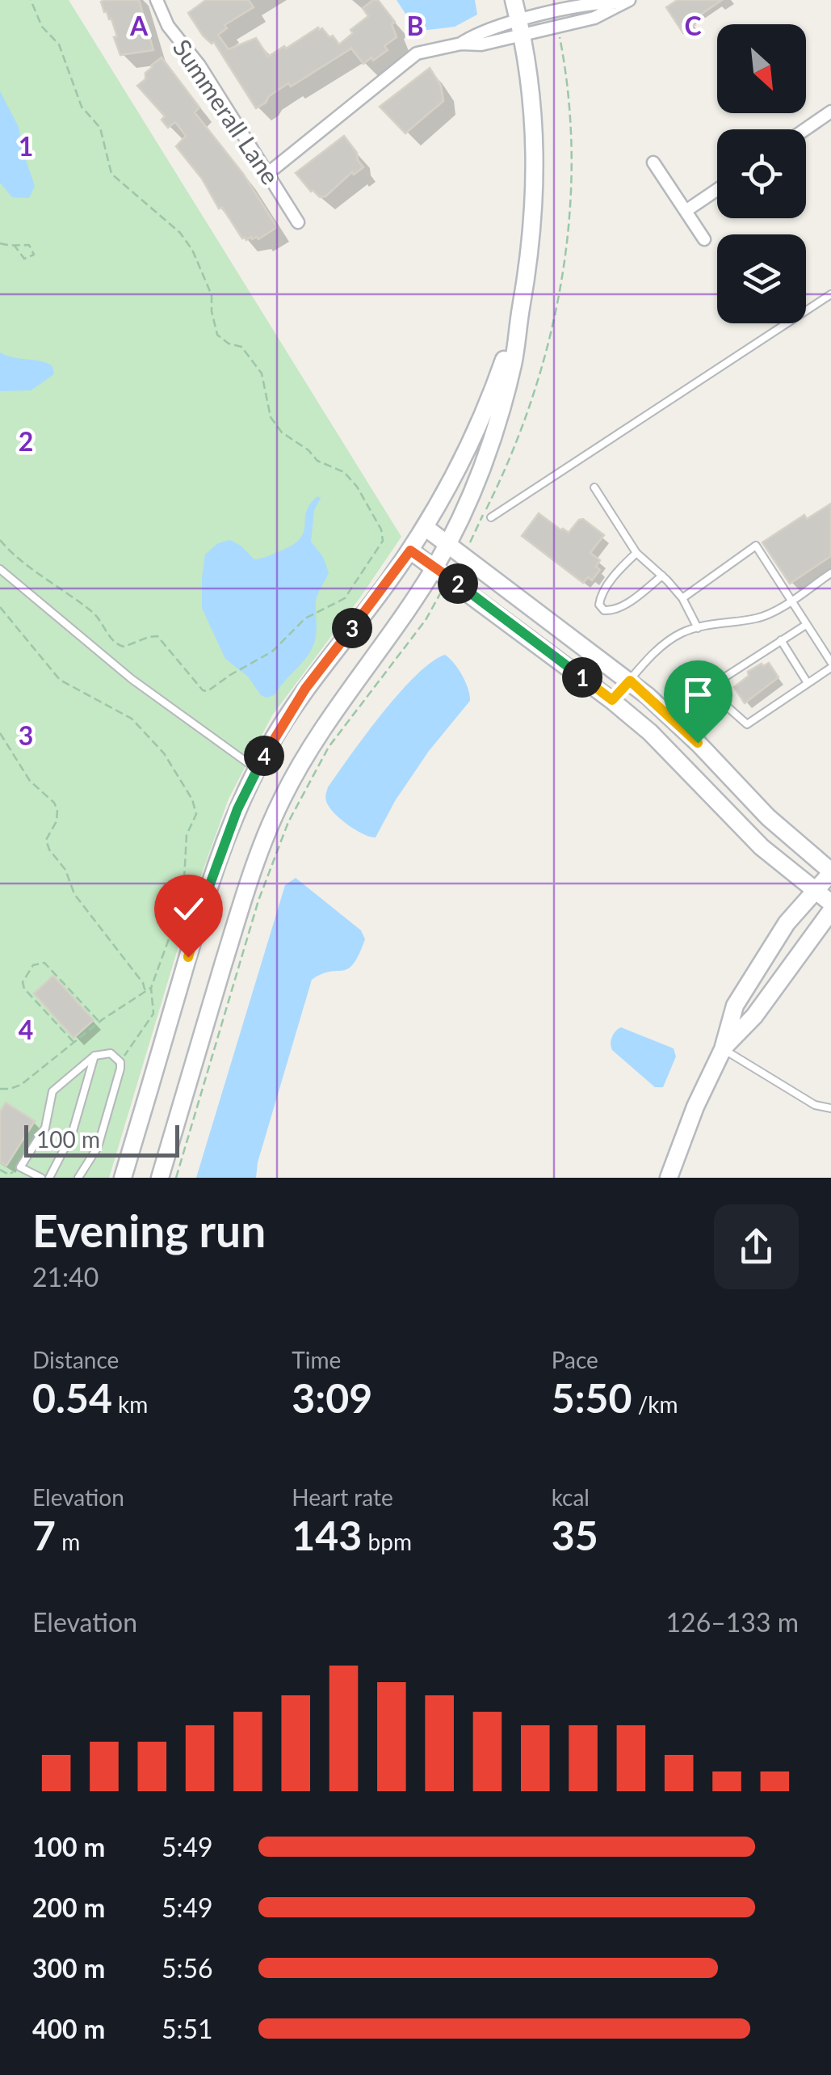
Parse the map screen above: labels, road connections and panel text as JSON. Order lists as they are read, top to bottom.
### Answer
{
  "streets": {
    "street": ["Summerall Lane"]
  },
  "scale_bar": "100 m",
  "north": "bottom right",
  "page": {
    "pins": [
      "2",
      "3",
      "1",
      "4"
    ],
    "scale": "100 m",
    "heading": ["Evening run", "21:40"],
    "stats": [
      ["Distance", "0.54 km"],
      ["Time", "3:09"],
      ["Pace", "5:50 /km"],
      ["Elevation", "7 m"],
      ["Heart rate", "143 bpm"],
      ["kcal", "35"]
    ],
    "chart": ["Elevation", "126–133 m"],
    "list": [
      {
        "name": "100 m",
        "note": "5:49"
      },
      {
        "name": "200 m",
        "note": "5:49"
      },
      {
        "name": "300 m",
        "note": "5:56"
      },
      {
        "name": "400 m",
        "note": "5:51"
      }
    ]
  },
  "grid": {
    "columns": ["A", "B", "C"],
    "rows": [
      "1",
      "2",
      "3",
      "4"
    ]
  }
}
